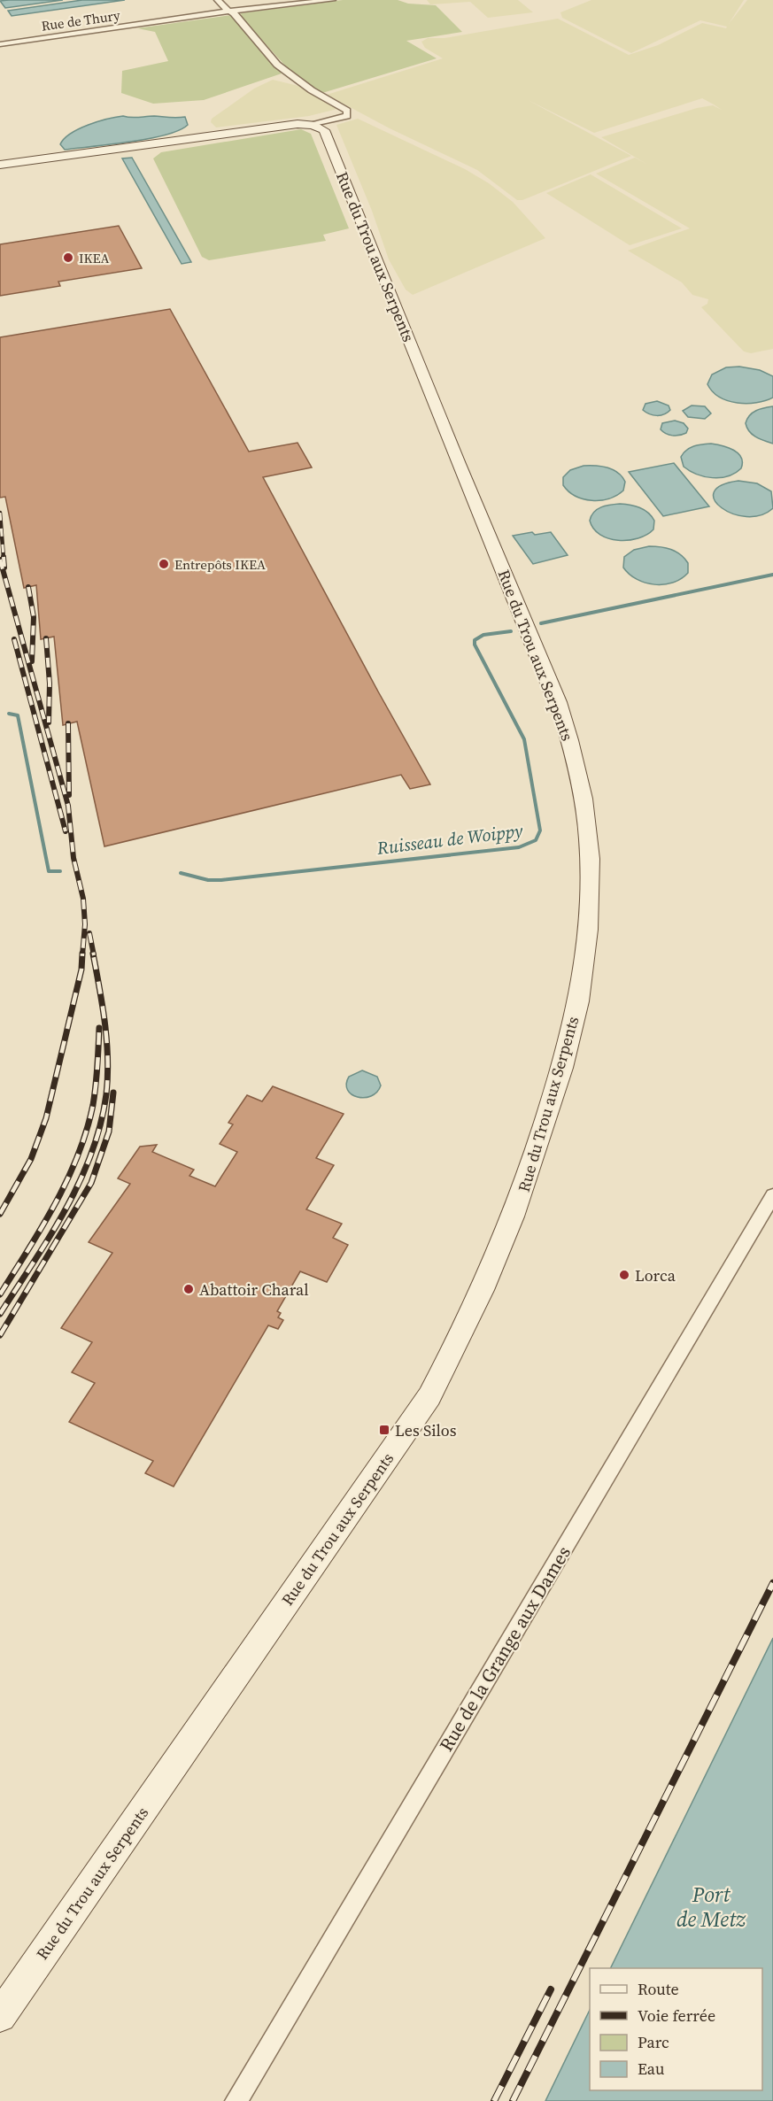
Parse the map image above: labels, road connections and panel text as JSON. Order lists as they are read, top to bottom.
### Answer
{
  "streets": {
    "street": ["Rue de Thury", "Rue du Trou aux Serpents", "Rue de la Grange aux Dames"]
  },
  "water": ["Ruisseau de Woippy", "Port de Metz"],
  "places": {
    "other": [
      "IKEA",
      "Entrepôts IKEA",
      "Lorca",
      "Abattoir Charal"
    ],
    "transit": ["Les Silos"]
  },
  "legend": [
    "Route",
    "Voie ferrée",
    "Parc",
    "Eau"
  ]
}
